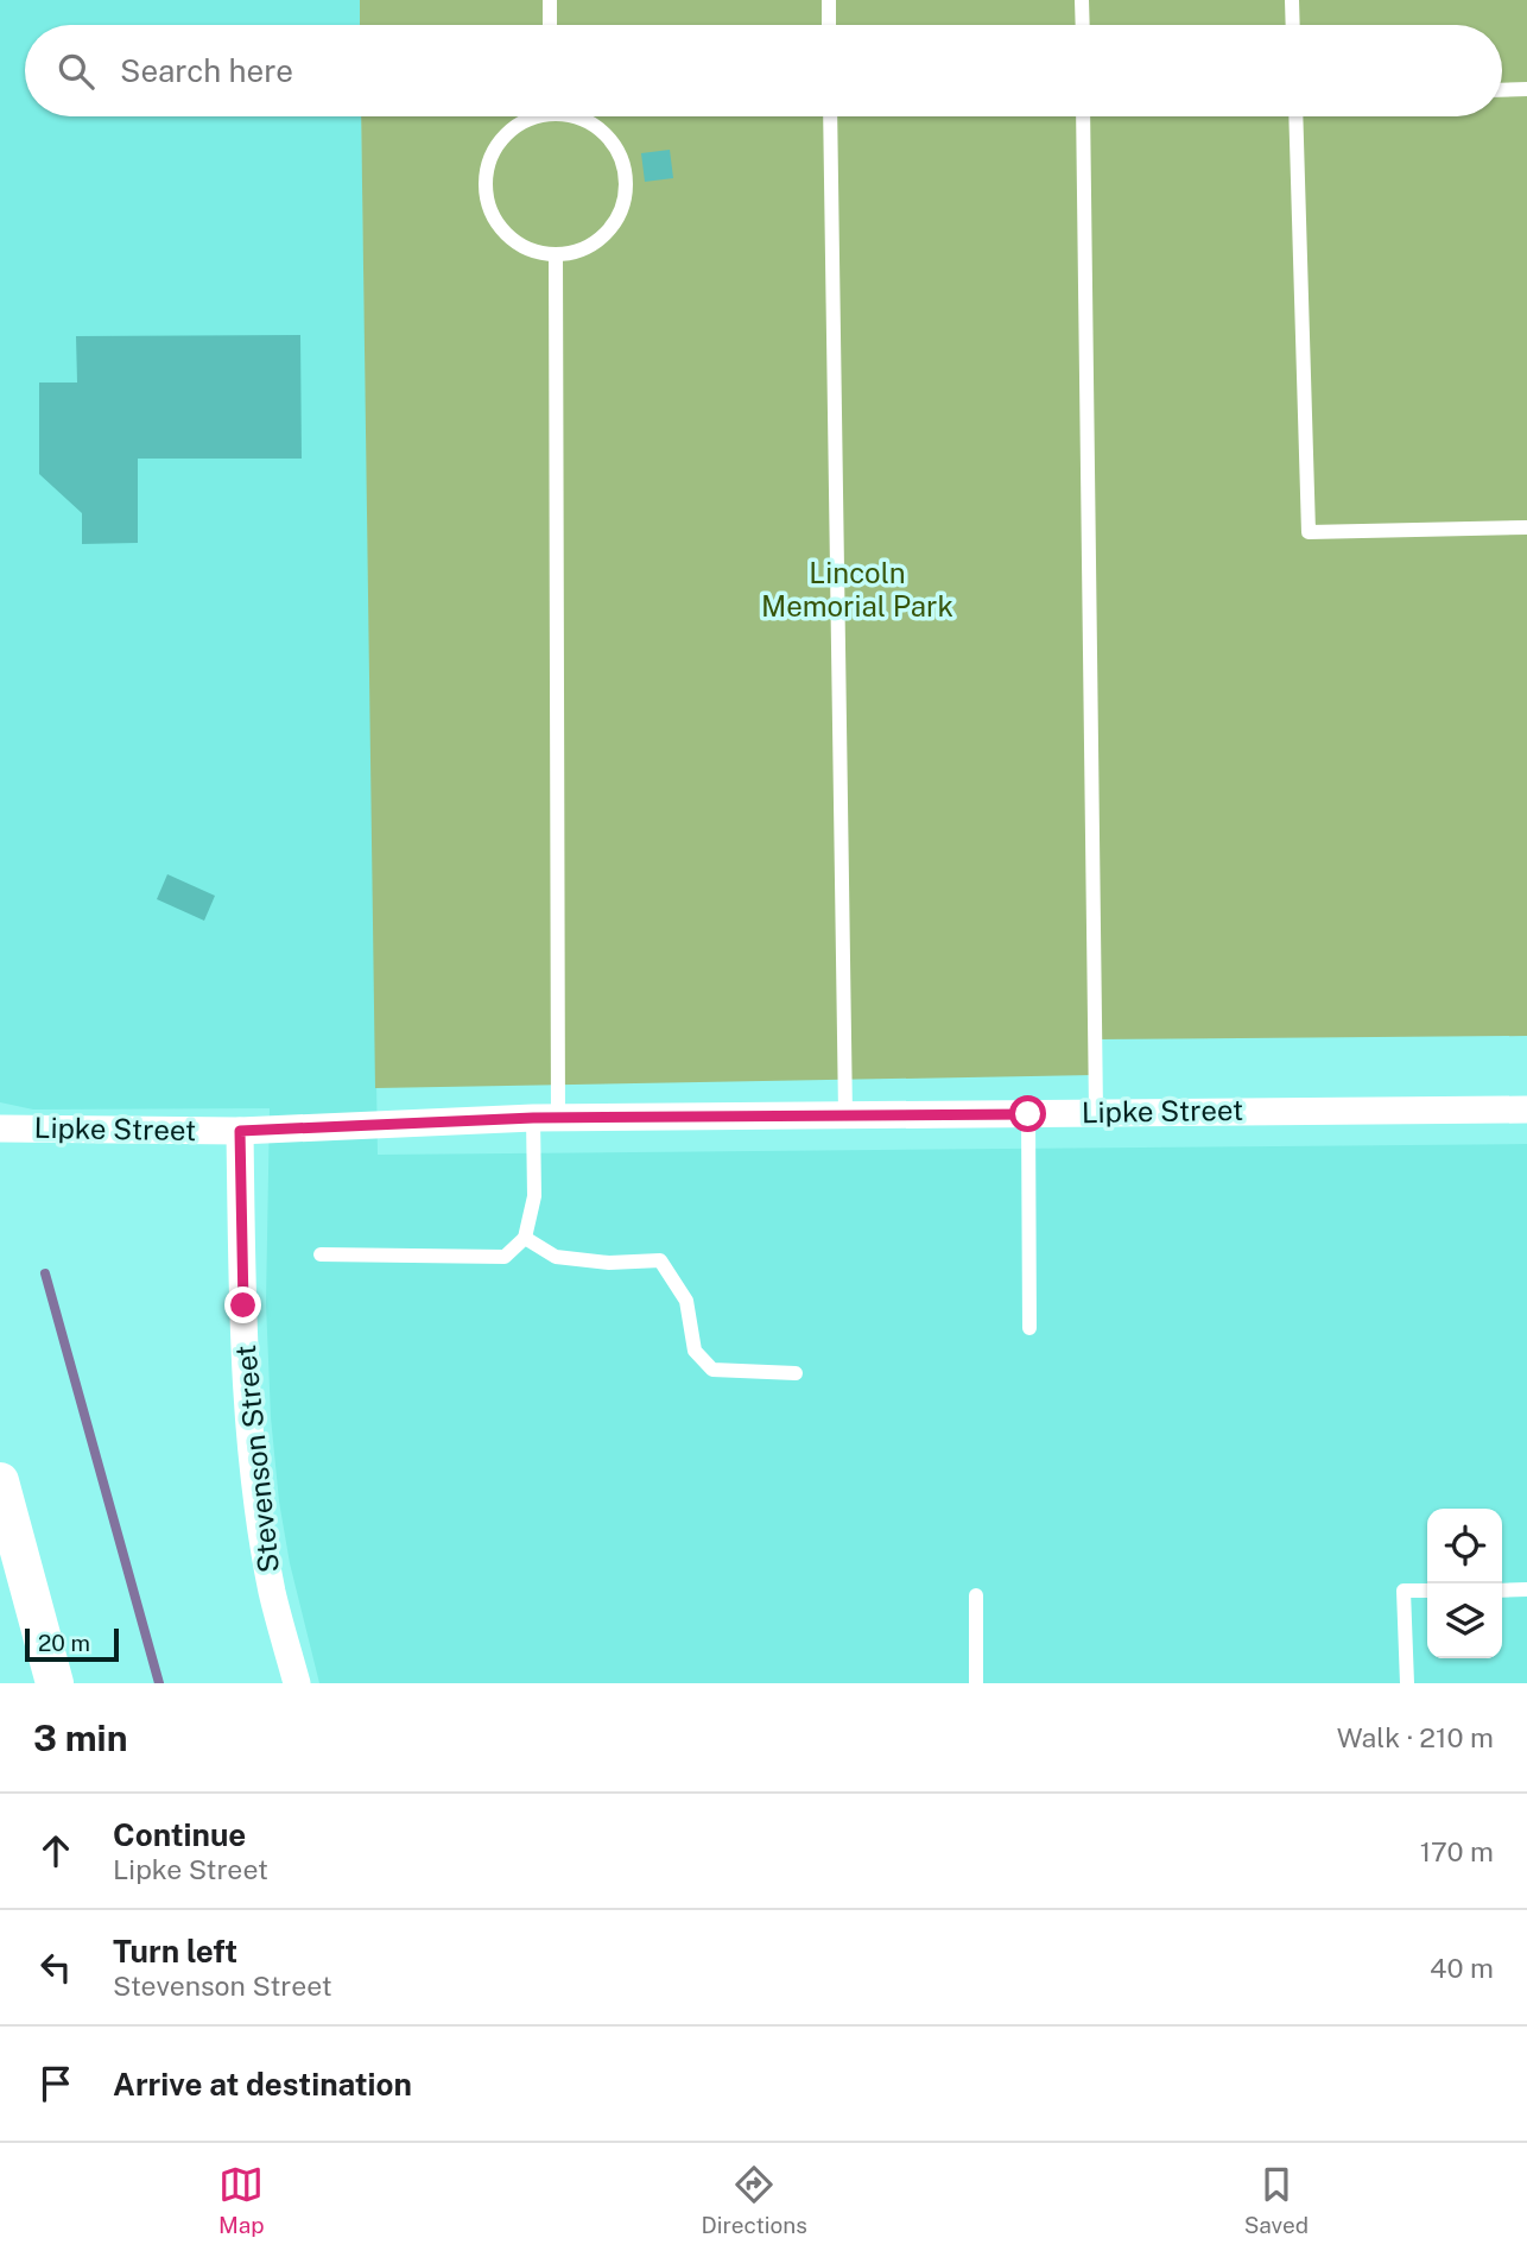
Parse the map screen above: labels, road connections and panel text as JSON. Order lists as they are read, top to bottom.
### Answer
{
  "streets": {
    "street": ["Lipke Street", "Stevenson Street"]
  },
  "crossings": [
    ["Lipke Street", "Stevenson Street"]
  ],
  "parks": ["Lincoln Memorial Park"],
  "scale_bar": "20 m",
  "page": {
    "search": "Search here",
    "scale": "20 m",
    "heading": ["3 min", "Walk · 210 m"],
    "list": [
      ["Continue", "Lipke Street", "170 m"],
      ["Turn left", "Stevenson Street", "40 m"],
      "Arrive at destination"
    ],
    "nav": ["Map", "Directions", "Saved"]
  }
}
